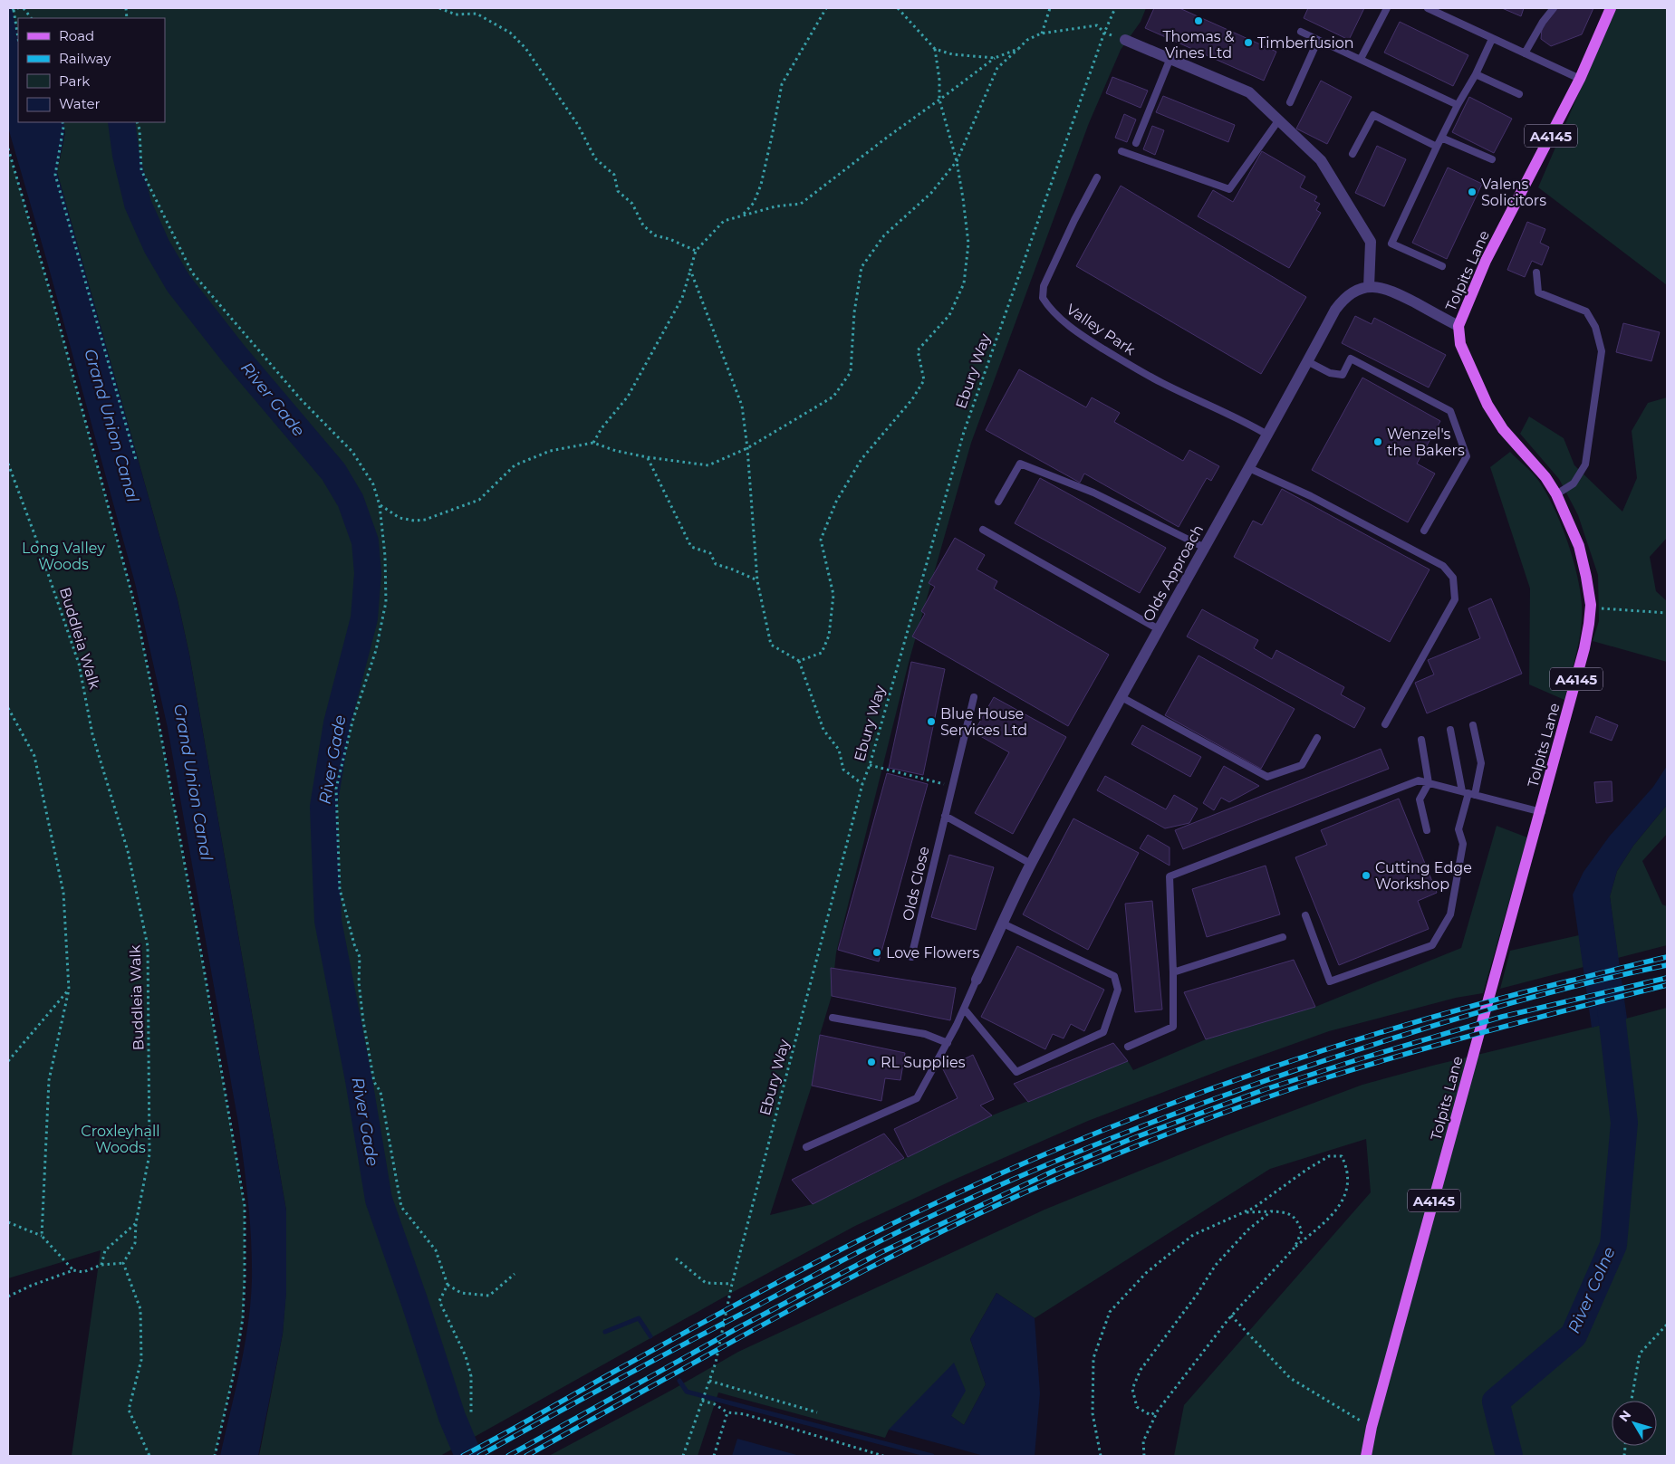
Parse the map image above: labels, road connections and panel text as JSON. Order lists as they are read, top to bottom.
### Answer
{
  "streets": {
    "main road": ["A4145", "Tolpits Lane"],
    "street": ["Olds Approach"],
    "lane": ["Valley Park", "Olds Close"],
    "path": ["Ebury Way", "Buddleia Walk"]
  },
  "crossings": [
    ["Valley Park", "Olds Approach"]
  ],
  "water": ["River Gade", "Grand Union Canal", "River Colne"],
  "parks": ["Long Valley Woods", "Croxleyhall Woods"],
  "places": [
    "Thomas & Vines Ltd",
    "Timberfusion",
    "Valens Solicitors",
    "Wenzel's the Bakers",
    "Blue House Services Ltd",
    "Cutting Edge Workshop",
    "Love Flowers",
    "RL Supplies"
  ],
  "legend": [
    "Road",
    "Railway",
    "Park",
    "Water"
  ],
  "north": "top left"
}
